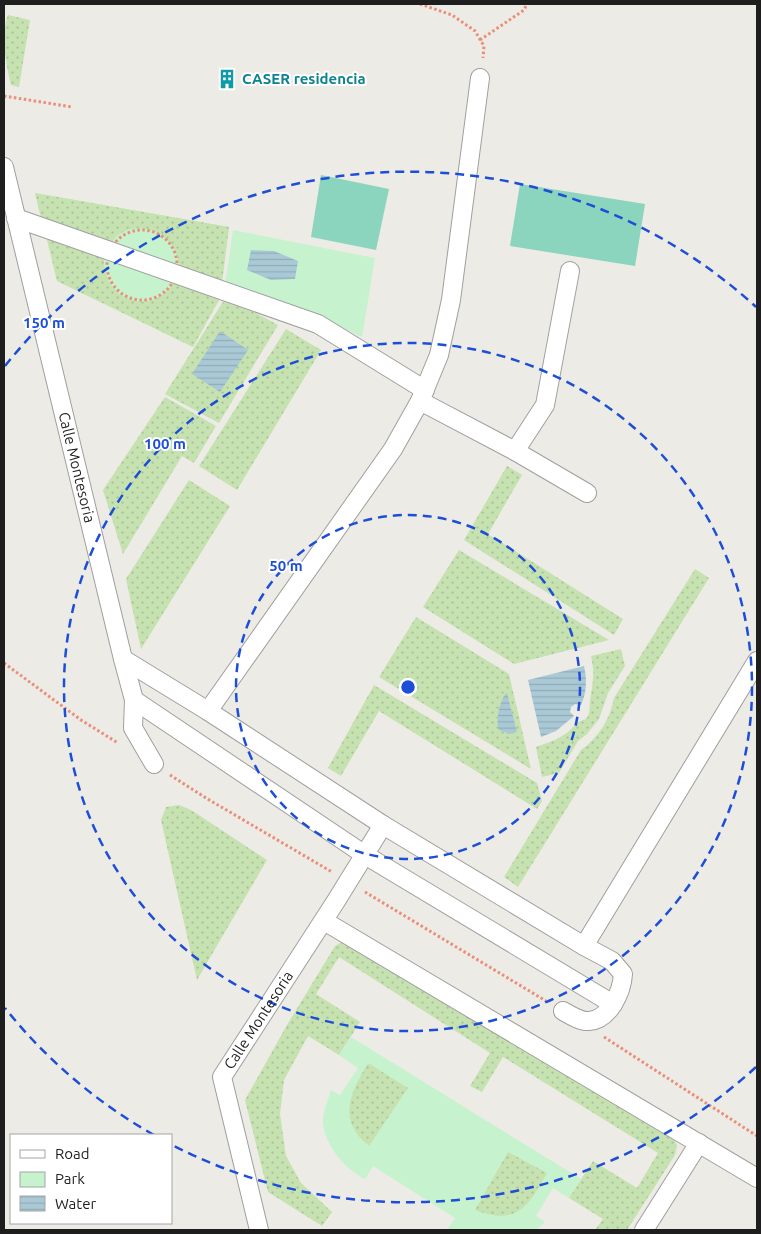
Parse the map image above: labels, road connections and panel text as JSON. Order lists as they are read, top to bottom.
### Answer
{
  "streets": {
    "street": ["Calle Montesoria"]
  },
  "places": {
    "building": ["CASER residencia"]
  },
  "legend": ["Road", "Park", "Water"],
  "rings": ["150 m", "100 m", "50 m"]
}
